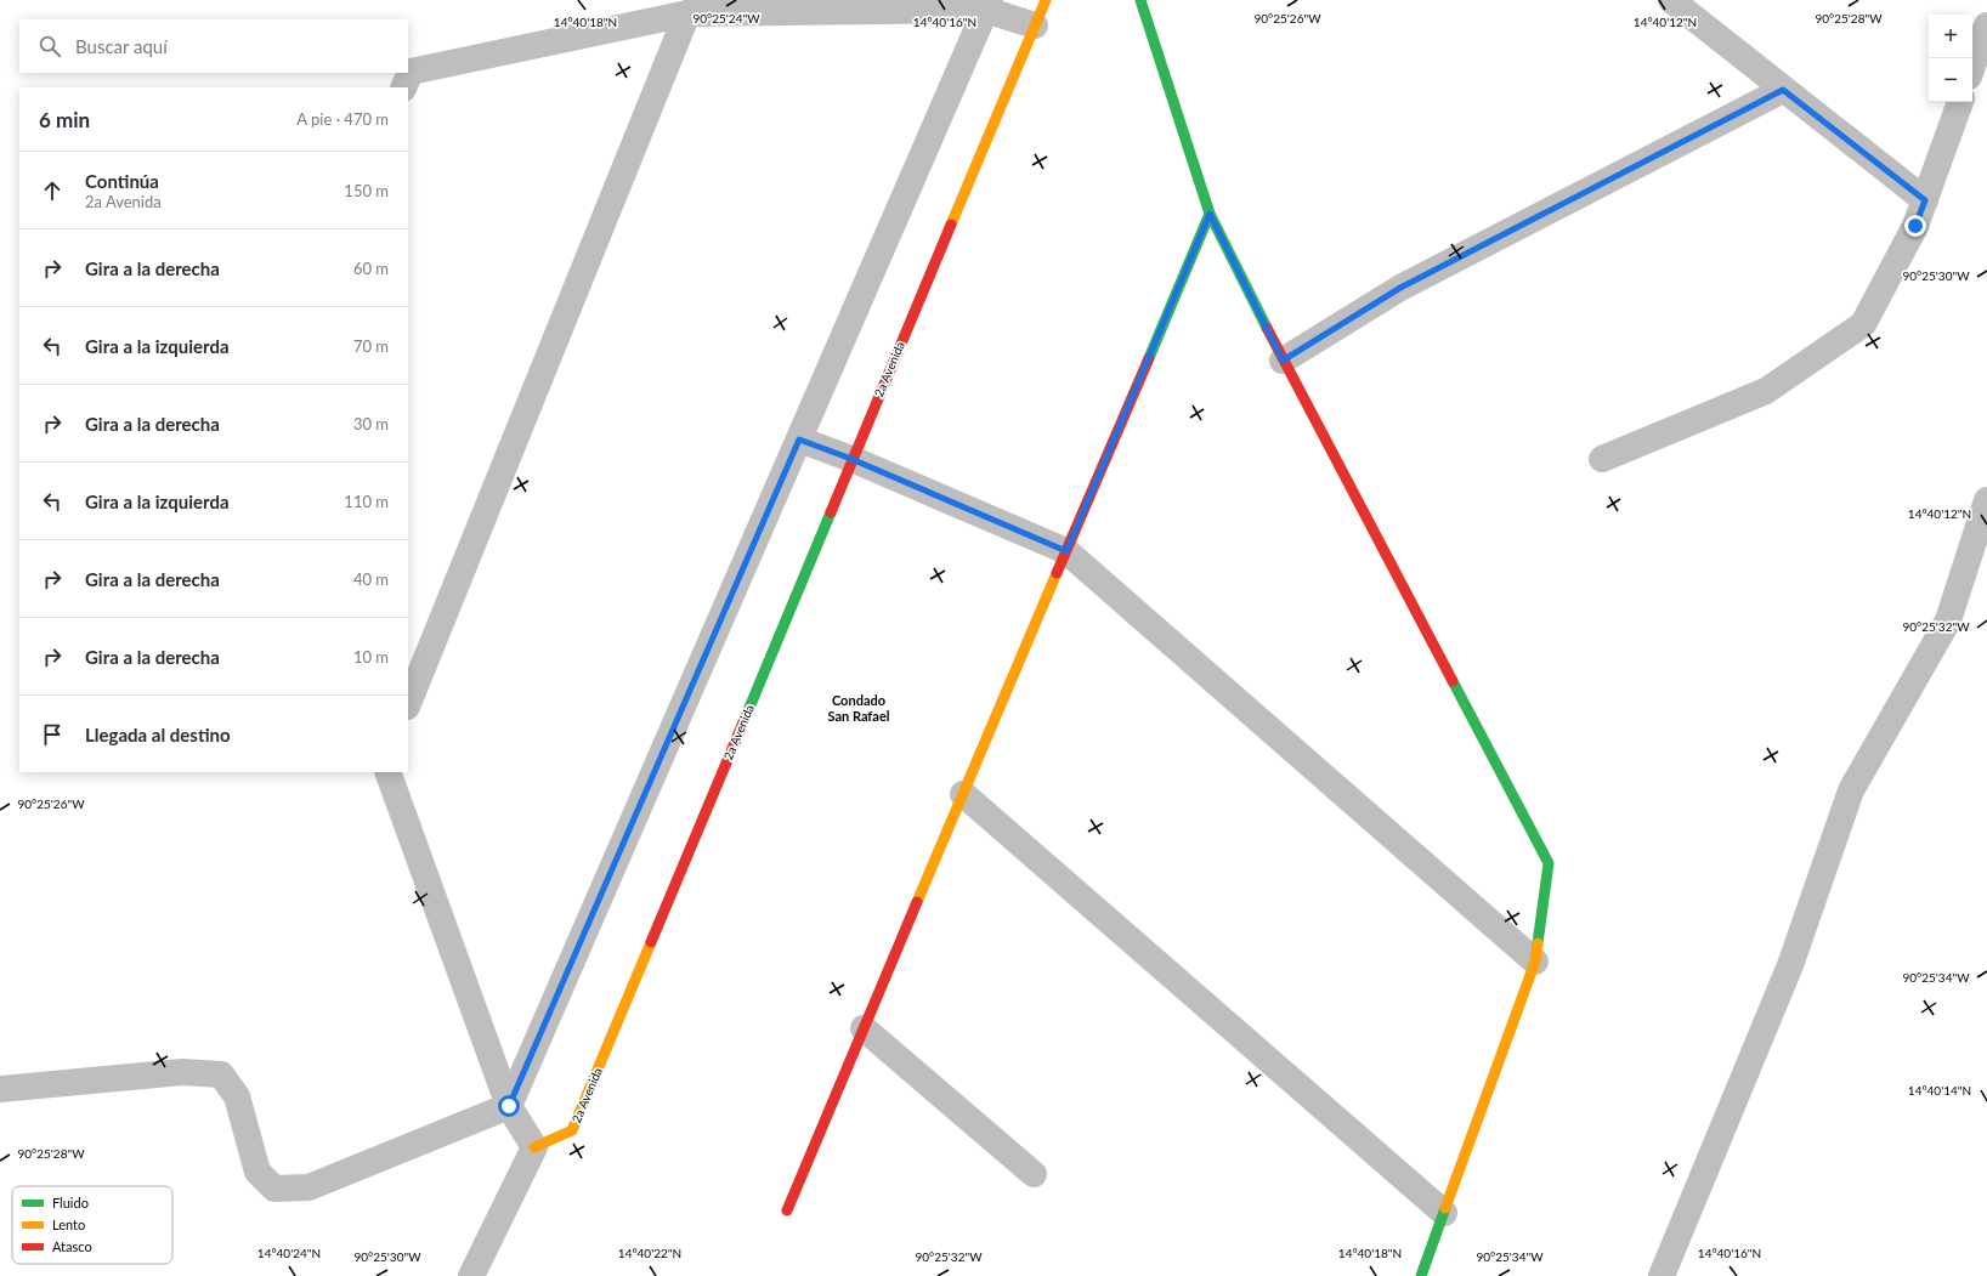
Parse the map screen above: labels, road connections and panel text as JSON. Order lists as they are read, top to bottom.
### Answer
{
  "streets": {
    "street": ["2a Avenida"]
  },
  "districts": ["Condado San Rafael"],
  "legend": ["Fluido", "Lento", "Atasco"],
  "page": {
    "map_buttons": ["+", "−"],
    "search": "Buscar aquí",
    "heading": ["6 min", "A pie · 470 m"],
    "list": [
      ["Continúa", "2a Avenida", "150 m"],
      ["Gira a la derecha", "60 m"],
      ["Gira a la izquierda", "70 m"],
      ["Gira a la derecha", "30 m"],
      ["Gira a la izquierda", "110 m"],
      ["Gira a la derecha", "40 m"],
      ["Gira a la derecha", "10 m"],
      "Llegada al destino"
    ]
  },
  "coordinates": [
    "90°25'24\"W",
    "90°25'26\"W",
    "90°25'28\"W",
    "14°40'18\"N",
    "14°40'16\"N",
    "14°40'12\"N",
    "90°25'30\"W",
    "90°25'32\"W",
    "90°25'34\"W",
    "14°40'14\"N",
    "14°40'24\"N",
    "14°40'22\"N"
  ]
}
